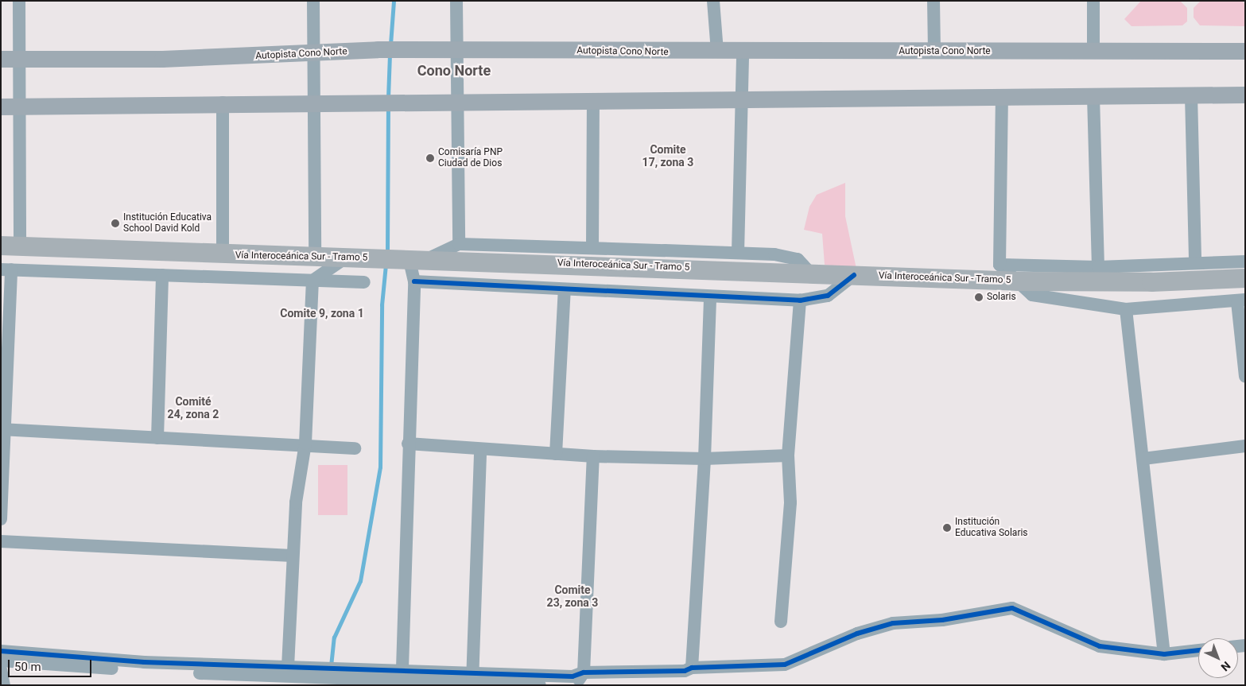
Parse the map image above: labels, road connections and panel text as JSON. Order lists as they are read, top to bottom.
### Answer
{
  "streets": {
    "highway": ["Vía Interoceánica Sur - Tramo 5"],
    "main road": ["Autopista Cono Norte"]
  },
  "districts": [
    "Cono Norte",
    "Comite 17, zona 3",
    "Comite 9, zona 1",
    "Comité 24, zona 2",
    "Comite 23, zona 3"
  ],
  "places": [
    "Comisaría PNP Ciudad de Dios",
    "Institución Educativa School David Kold",
    "Solaris",
    "Institución Educativa Solaris"
  ],
  "scale_bar": "50 m",
  "north": "bottom right"
}
